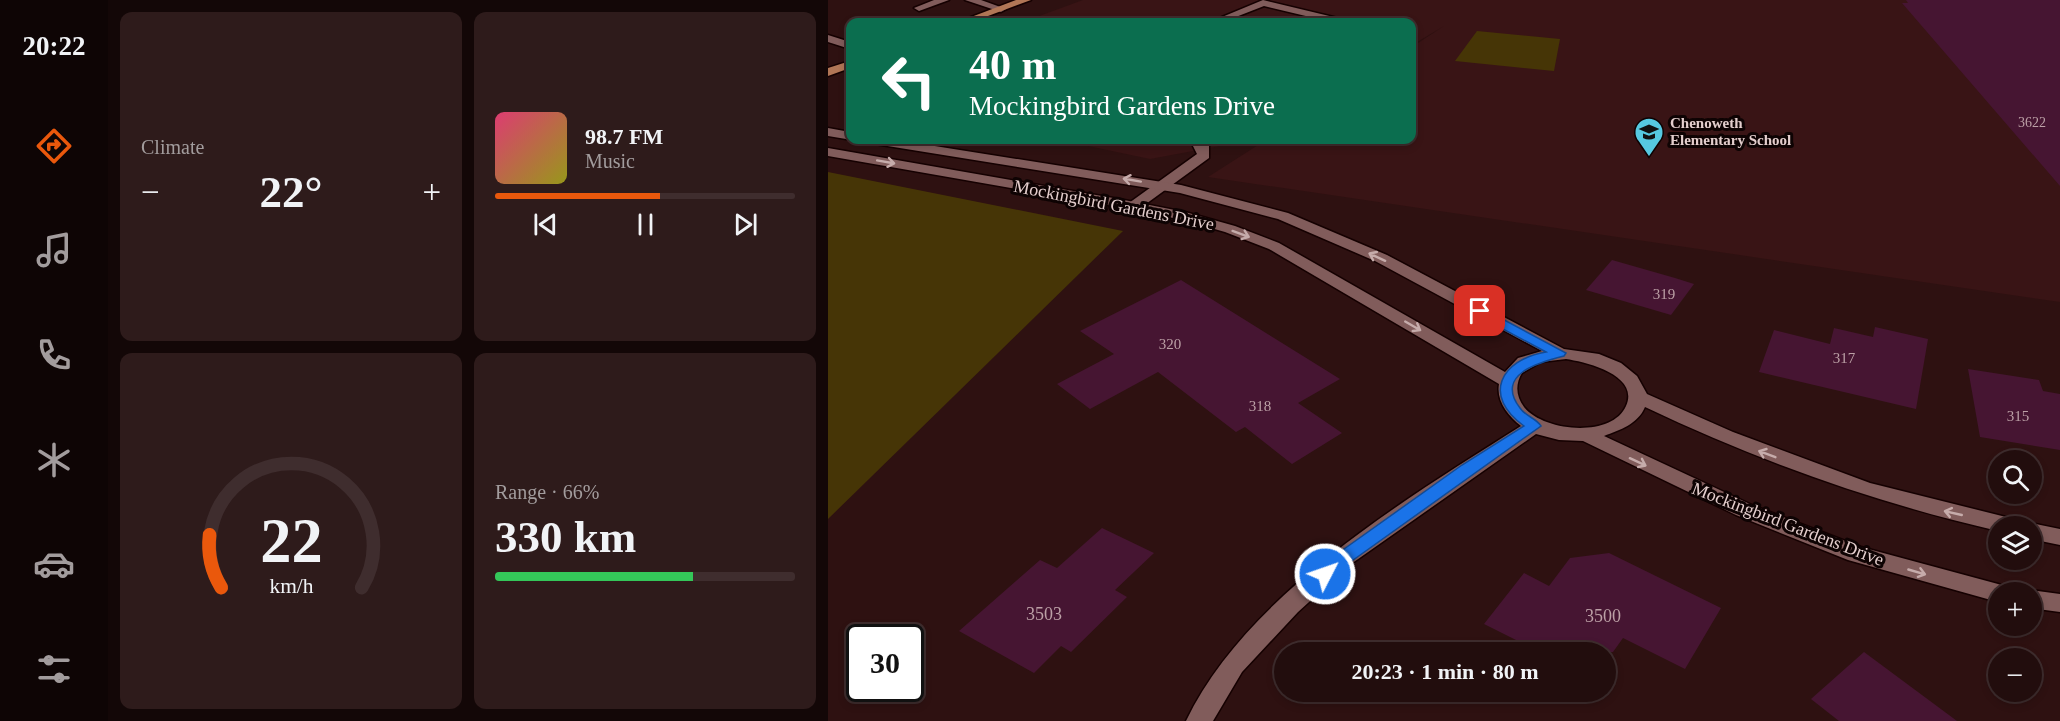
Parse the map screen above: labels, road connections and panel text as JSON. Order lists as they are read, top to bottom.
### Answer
{
  "streets": {
    "street": ["Mockingbird Gardens Drive"]
  },
  "places": {
    "school or university": ["Chenoweth Elementary School"]
  },
  "house_numbers": [
    "3622",
    "319",
    "320",
    "317",
    "318",
    "315",
    "3503",
    "3500"
  ],
  "page": {
    "tabs": "20:22",
    "tile": [
      "Climate",
      ["Range · 66%", "330 km"]
    ],
    "turn": ["40 m", "Mockingbird Gardens Drive"],
    "song": ["98.7 FM", "Music"],
    "heat": ["−", "22°", "+"],
    "map_buttons": ["+", "−"],
    "limit": "30",
    "trip": "20:23 · 1 min · 80 m",
    "gauge": ["22", "km/h"]
  }
}
